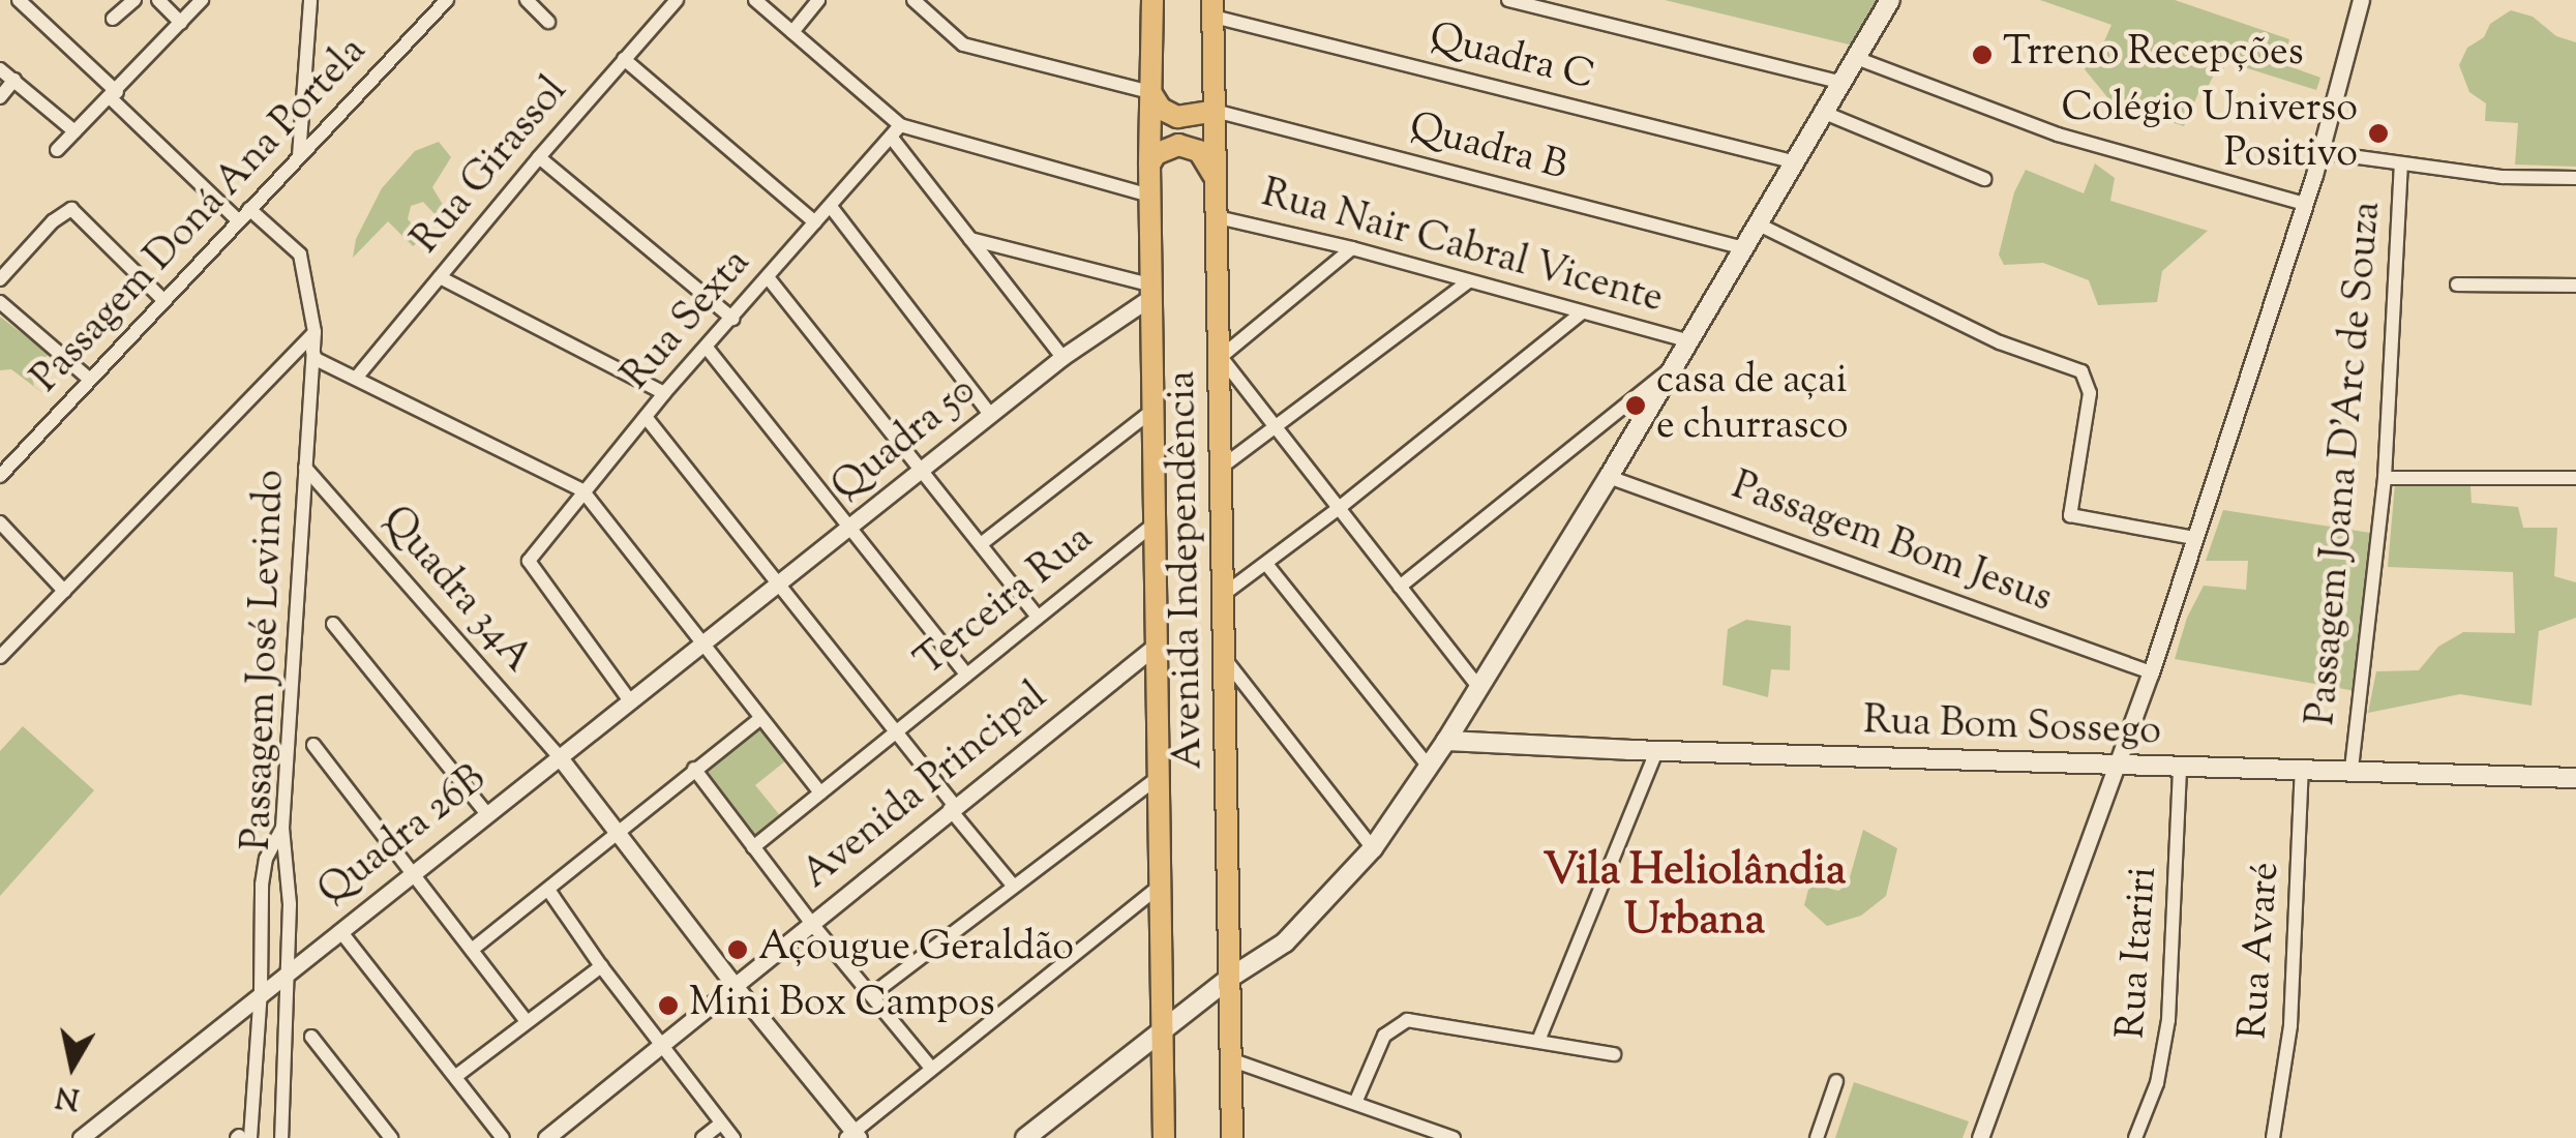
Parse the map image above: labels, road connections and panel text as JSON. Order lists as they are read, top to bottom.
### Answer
{
  "streets": {
    "main road": ["Avenida Independência", "Rua Bom Sossego"],
    "street": [
      "Quadra C",
      "Quadra B",
      "Rua Girassol",
      "Passagem Doná Ana Portela",
      "Rua Nair Cabral Vicente",
      "Rua Sexta",
      "Quadra 50",
      "Passagem Joana D'Arc de Souza",
      "Passagem Bom Jesus",
      "Quadra 34A",
      "Terceira Rua",
      "Passagem José Levindo",
      "Avenida Principal",
      "Quadra 26B",
      "Rua Avaré",
      "Rua Itariri"
    ]
  },
  "crossings": [
    ["Quadra C", "Avenida Independência"],
    ["Quadra B", "Avenida Independência"],
    ["Passagem Doná Ana Portela", "Passagem José Levindo"],
    ["Rua Nair Cabral Vicente", "Avenida Independência"],
    ["Rua Sexta", "Quadra 50"],
    ["Rua Sexta", "Quadra 26B"],
    ["Quadra 50", "Avenida Independência"],
    ["Quadra 50", "Quadra 26B"],
    ["Passagem Joana D'Arc de Souza", "Rua Bom Sossego"],
    ["Avenida Independência", "Terceira Rua"],
    ["Avenida Independência", "Avenida Principal"],
    ["Quadra 34A", "Passagem José Levindo"],
    ["Quadra 34A", "Quadra 26B"],
    ["Passagem José Levindo", "Quadra 26B"],
    ["Rua Bom Sossego", "Rua Avaré"],
    ["Rua Bom Sossego", "Rua Itariri"]
  ],
  "districts": ["Vila Heliolândia Urbana"],
  "places": [
    "Trreno Recepções",
    "Colégio Universo Positivo",
    "casa de açai e churrasco",
    "Açougue Geraldão",
    "Mini Box Campos"
  ],
  "north": "bottom"
}
